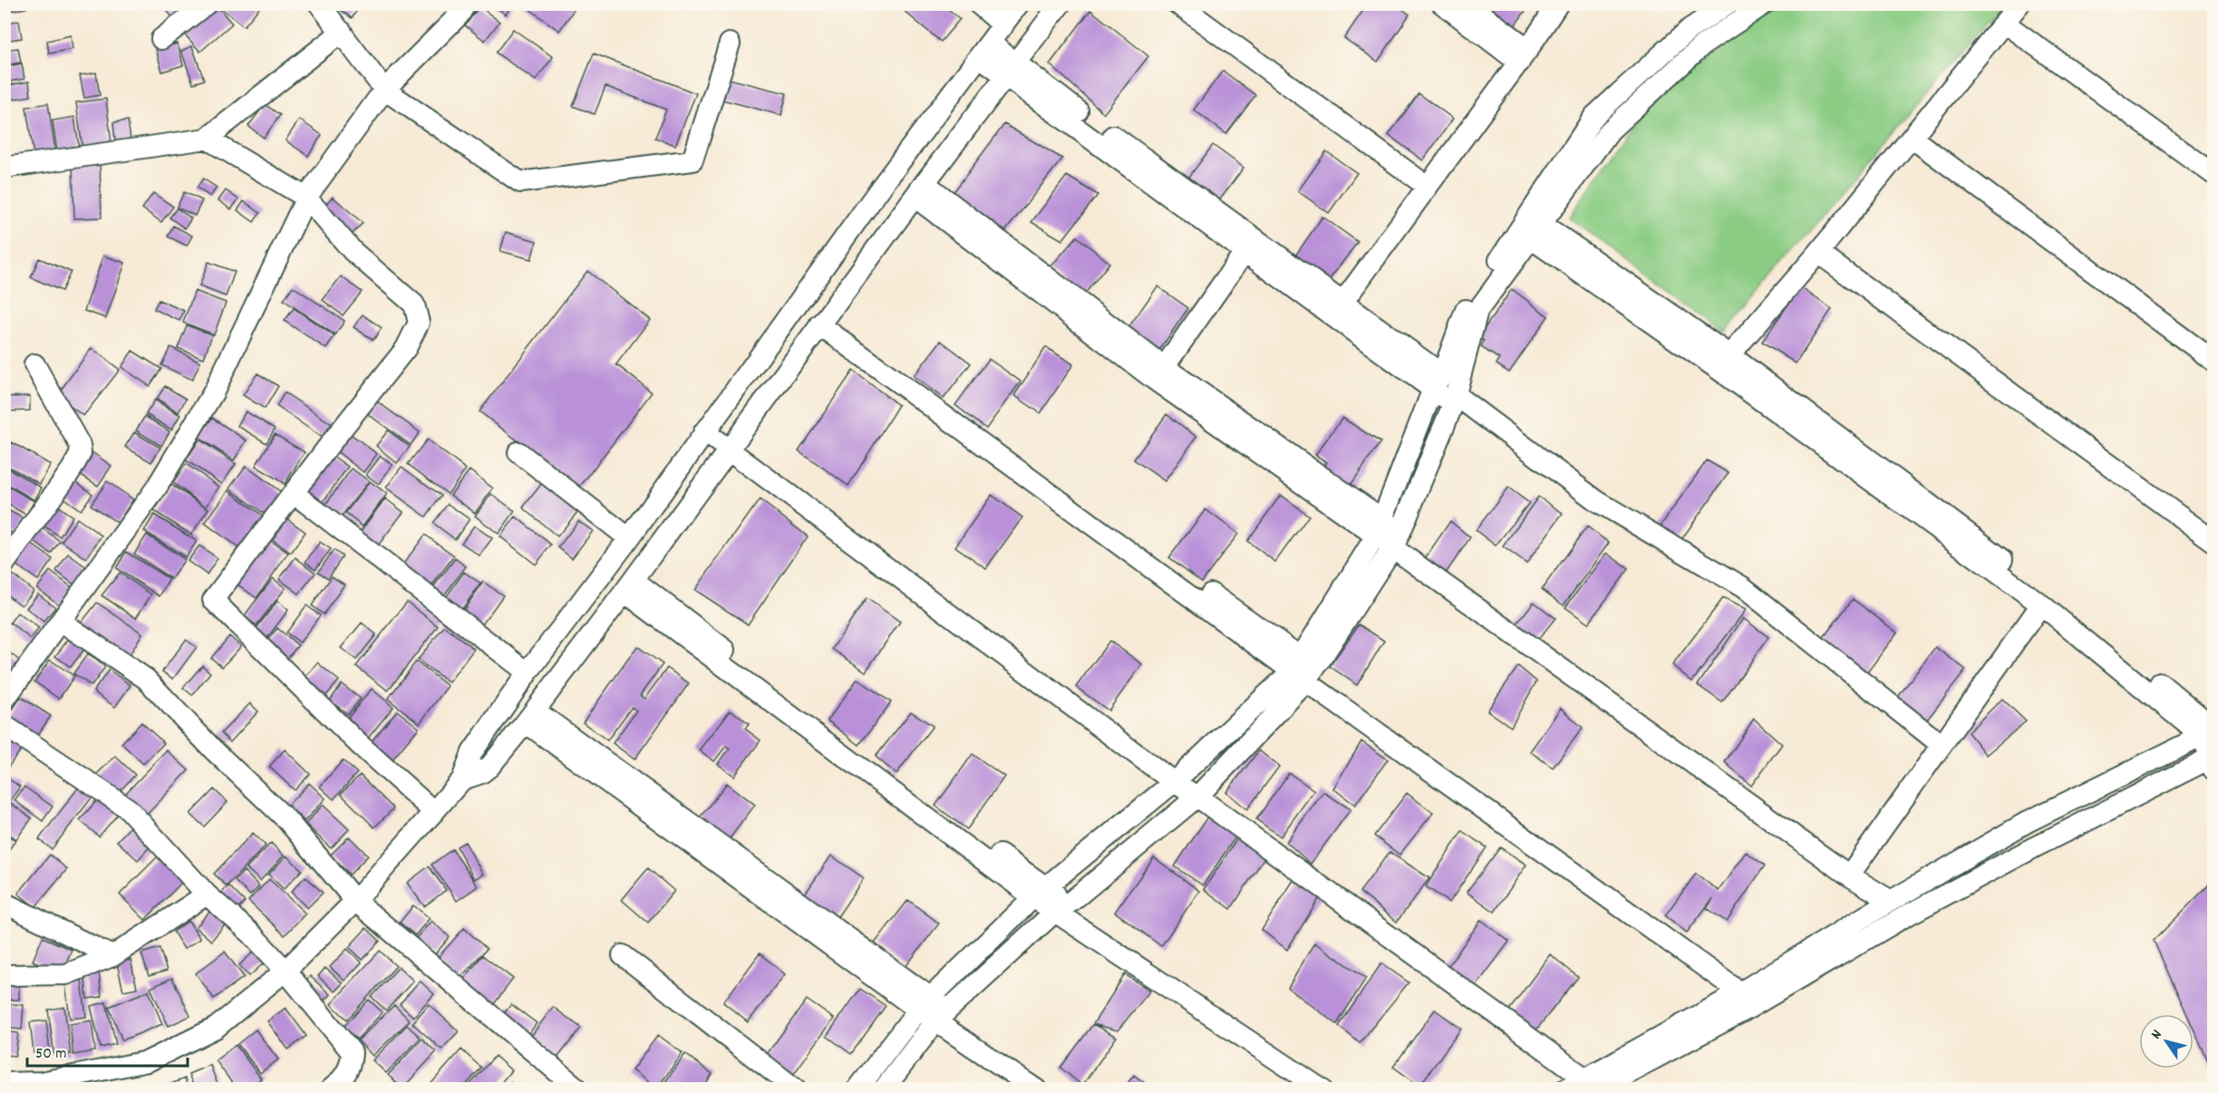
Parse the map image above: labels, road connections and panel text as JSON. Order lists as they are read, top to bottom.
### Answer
{
  "scale_bar": "50 m",
  "north": "top left"
}
